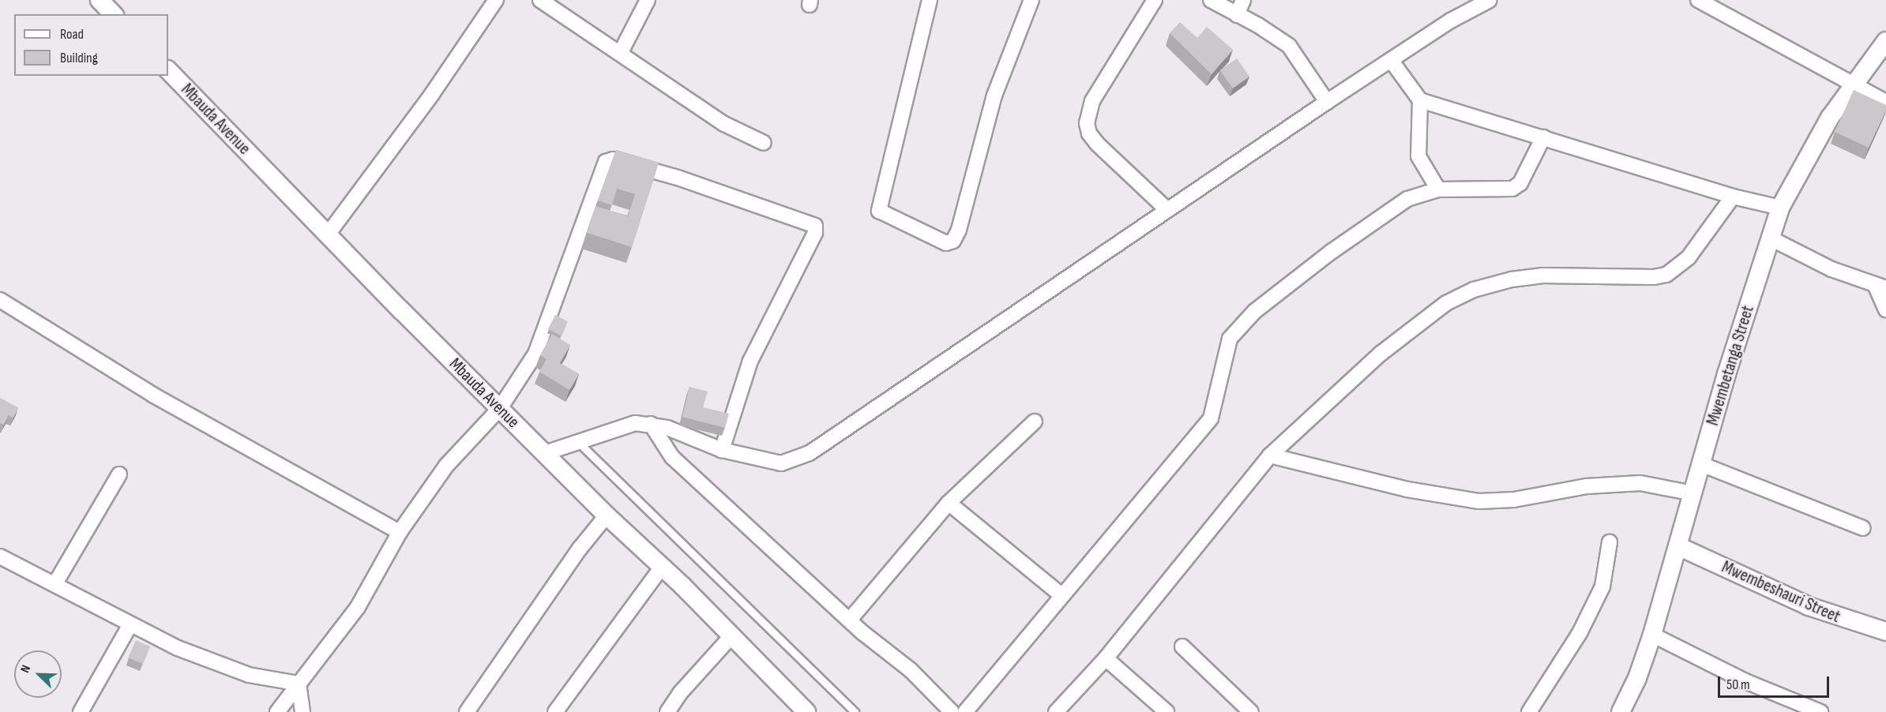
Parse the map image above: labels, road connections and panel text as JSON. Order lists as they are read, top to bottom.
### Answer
{
  "streets": {
    "street": ["Mbauda Avenue", "Mwembetanga Street", "Mwembeshauri Street"]
  },
  "crossings": [
    ["Mwembetanga Street", "Mwembeshauri Street"]
  ],
  "legend": ["Road", "Building"],
  "scale_bar": "50 m",
  "north": "top left"
}
